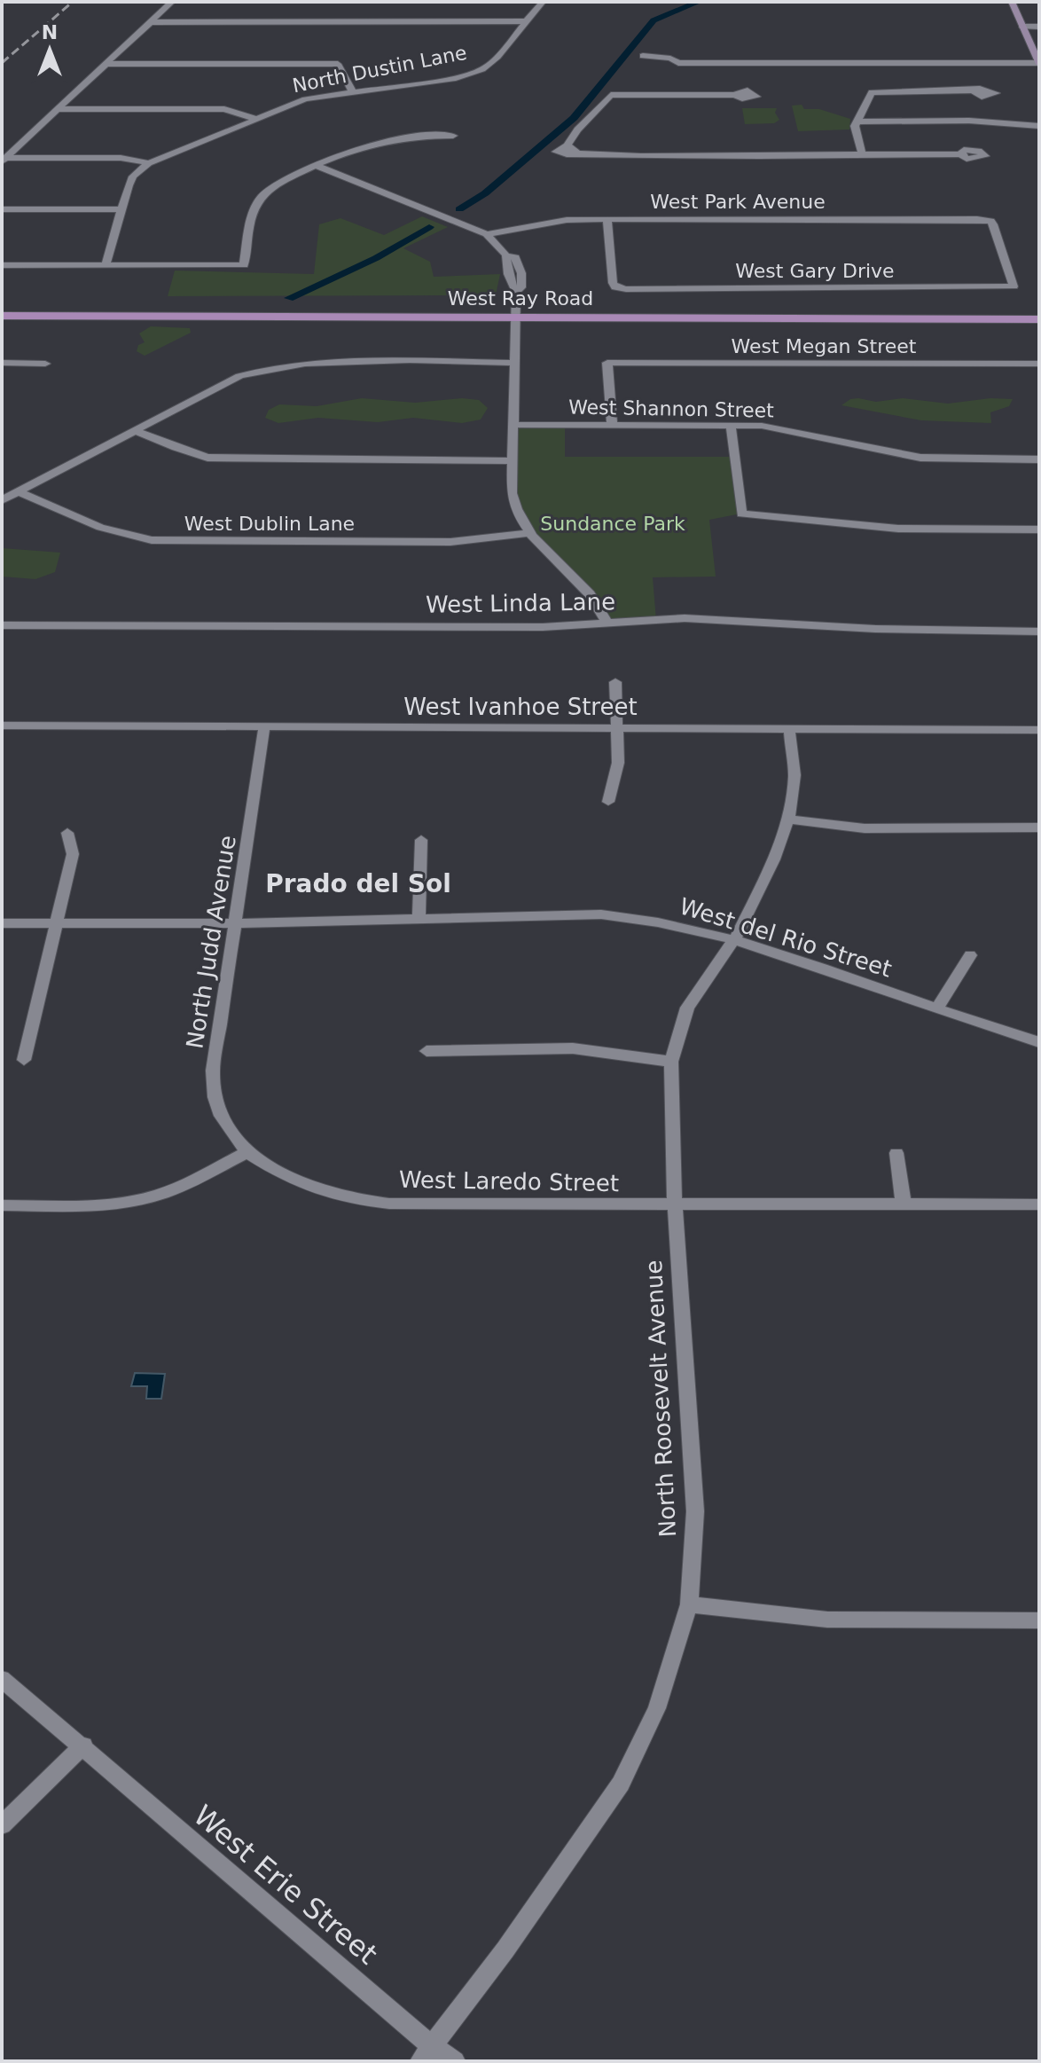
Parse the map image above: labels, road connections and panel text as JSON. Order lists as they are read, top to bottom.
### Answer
{
  "streets": {
    "main road": ["West Ray Road"],
    "street": [
      "North Dustin Lane",
      "West Park Avenue",
      "West Gary Drive",
      "West Megan Street",
      "West Shannon Street",
      "West Dublin Lane",
      "West Linda Lane",
      "West Ivanhoe Street",
      "West del Rio Street",
      "North Judd Avenue",
      "West Laredo Street",
      "North Roosevelt Avenue",
      "West Erie Street"
    ]
  },
  "crossings": [
    ["West Park Avenue", "West Gary Drive"],
    ["West Megan Street", "West Shannon Street"],
    ["West Ivanhoe Street", "North Judd Avenue"],
    ["West Ivanhoe Street", "North Roosevelt Avenue"],
    ["West del Rio Street", "North Judd Avenue"],
    ["West del Rio Street", "North Roosevelt Avenue"],
    ["North Judd Avenue", "West Laredo Street"],
    ["West Laredo Street", "North Roosevelt Avenue"],
    ["North Roosevelt Avenue", "West Erie Street"]
  ],
  "districts": ["Prado del Sol"],
  "parks": ["Sundance Park"],
  "north": "top"
}
